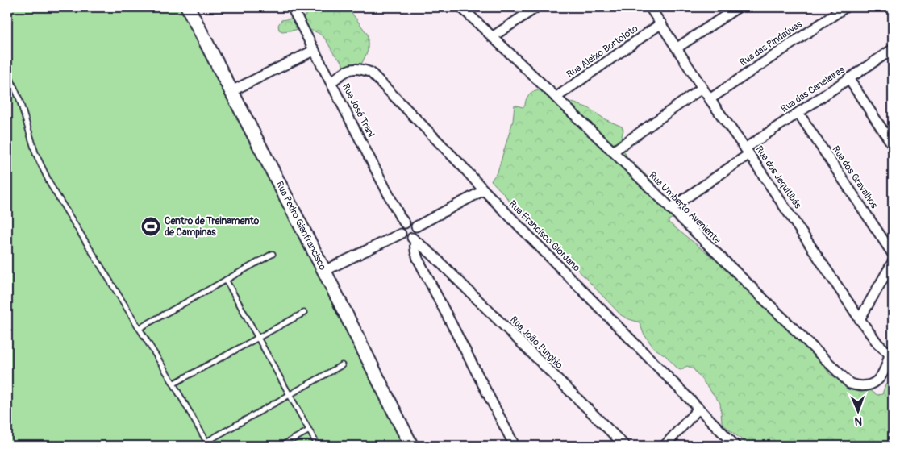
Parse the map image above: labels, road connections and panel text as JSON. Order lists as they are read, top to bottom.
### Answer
{
  "streets": {
    "street": [
      "Rua das Pindaúvas",
      "Rua Aleixo Bortoloto",
      "Rua das Caneleiras",
      "Rua José Trani",
      "Rua dos Jequitibás",
      "Rua dos Gravalhos",
      "Rua Umberto Aveniente",
      "Rua Pedro Gianfrancisco",
      "Rua Francisco Giordano",
      "Rua João Purghio"
    ]
  },
  "crossings": [
    ["Rua das Pindaúvas", "Rua dos Jequitibás"],
    ["Rua Aleixo Bortoloto", "Rua dos Jequitibás"],
    ["Rua Aleixo Bortoloto", "Rua Umberto Aveniente"],
    ["Rua das Caneleiras", "Rua dos Jequitibás"],
    ["Rua das Caneleiras", "Rua dos Gravalhos"],
    ["Rua das Caneleiras", "Rua Umberto Aveniente"],
    ["Rua José Trani", "Rua Francisco Giordano"],
    ["Rua dos Jequitibás", "Rua Umberto Aveniente"]
  ],
  "places": {
    "sports": ["Centro de Treinamento de Campinas"]
  },
  "north": "bottom"
}
